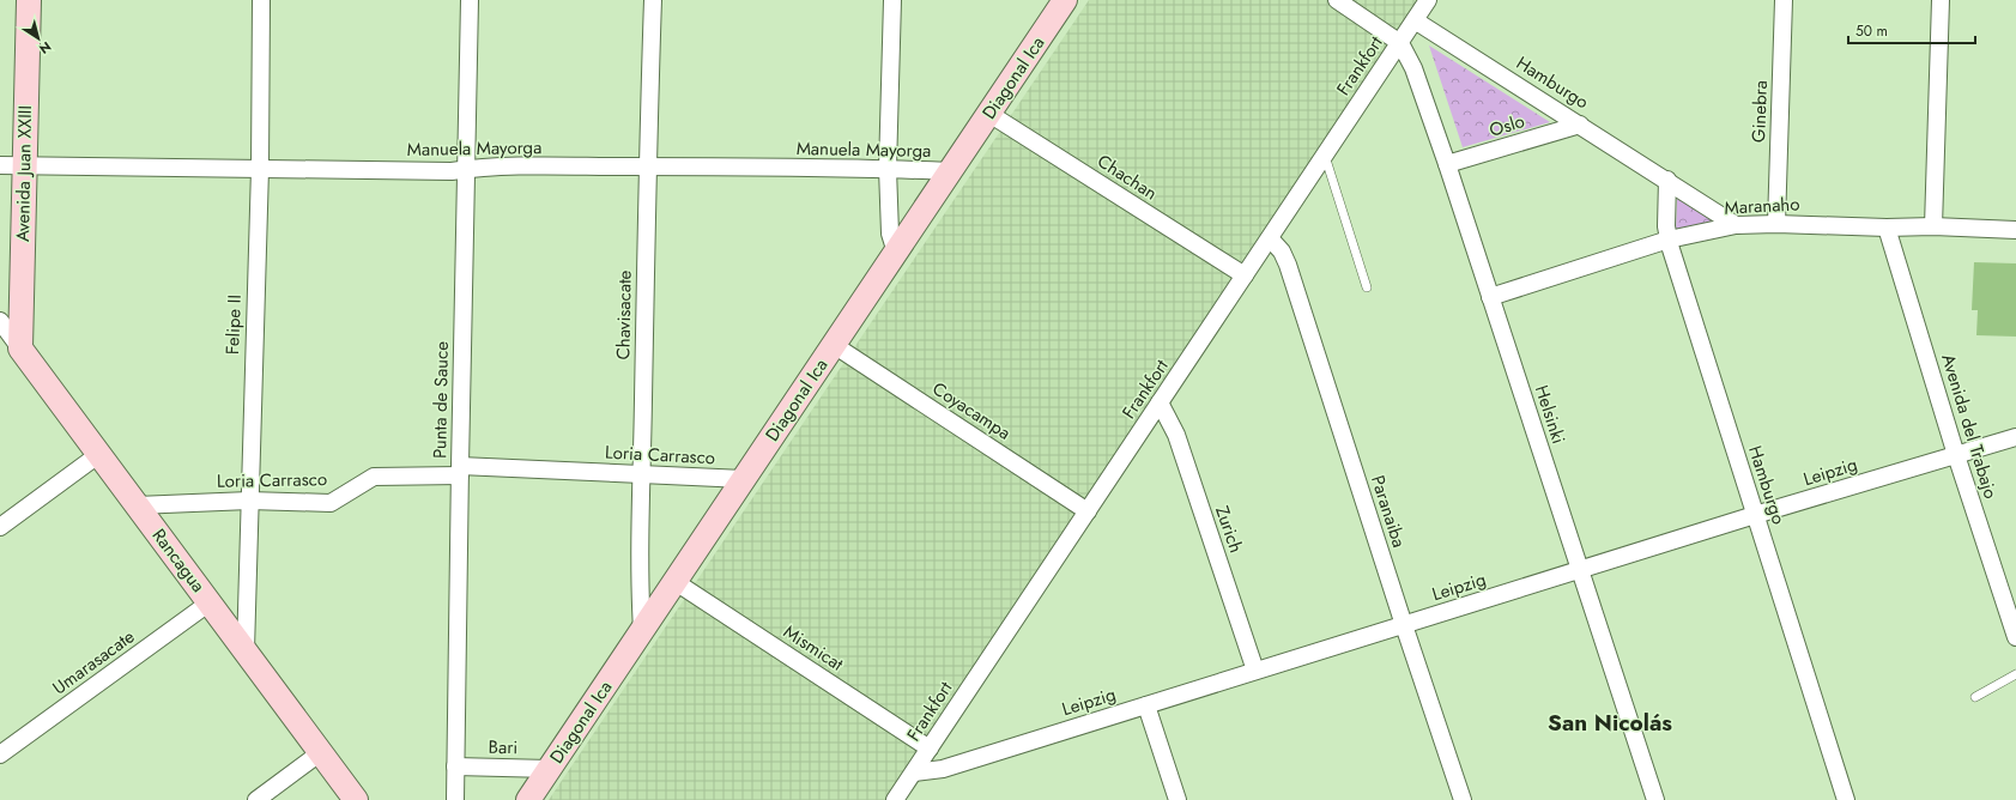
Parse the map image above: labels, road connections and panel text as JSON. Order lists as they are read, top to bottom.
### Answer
{
  "streets": {
    "main road": ["Diagonal Ica", "Avenida Juan XXIII", "Rancagua"],
    "street": [
      "Frankfort",
      "Hamburgo",
      "Ginebra",
      "Oslo",
      "Manuela Mayorga",
      "Chachan",
      "Maranaho",
      "Chavisacate",
      "Felipe II",
      "Punta de Sauce",
      "Coyacampa",
      "Helsinki",
      "Avenida del Trabajo",
      "Loria Carrasco",
      "Leipzig",
      "Paranaiba",
      "Zurich",
      "Mismicat",
      "Umarasacate",
      "Bari"
    ]
  },
  "crossings": [
    ["Frankfort", "Hamburgo"],
    ["Frankfort", "Chachan"],
    ["Frankfort", "Coyacampa"],
    ["Frankfort", "Helsinki"],
    ["Frankfort", "Leipzig"],
    ["Frankfort", "Paranaiba"],
    ["Frankfort", "Zurich"],
    ["Frankfort", "Mismicat"],
    ["Diagonal Ica", "Manuela Mayorga"],
    ["Diagonal Ica", "Chachan"],
    ["Diagonal Ica", "Chavisacate"],
    ["Diagonal Ica", "Coyacampa"],
    ["Diagonal Ica", "Loria Carrasco"],
    ["Diagonal Ica", "Mismicat"],
    ["Diagonal Ica", "Bari"],
    ["Hamburgo", "Oslo"],
    ["Hamburgo", "Maranaho"],
    ["Hamburgo", "Leipzig"],
    ["Ginebra", "Maranaho"],
    ["Oslo", "Helsinki"],
    ["Manuela Mayorga", "Avenida Juan XXIII"],
    ["Manuela Mayorga", "Chavisacate"],
    ["Manuela Mayorga", "Felipe II"],
    ["Manuela Mayorga", "Punta de Sauce"],
    ["Avenida Juan XXIII", "Rancagua"],
    ["Maranaho", "Helsinki"],
    ["Maranaho", "Avenida del Trabajo"],
    ["Chavisacate", "Loria Carrasco"],
    ["Felipe II", "Loria Carrasco"],
    ["Felipe II", "Rancagua"],
    ["Punta de Sauce", "Loria Carrasco"],
    ["Punta de Sauce", "Bari"],
    ["Helsinki", "Leipzig"],
    ["Avenida del Trabajo", "Leipzig"],
    ["Loria Carrasco", "Rancagua"],
    ["Leipzig", "Paranaiba"],
    ["Leipzig", "Zurich"],
    ["Rancagua", "Umarasacate"]
  ],
  "districts": ["San Nicolás"],
  "scale_bar": "50 m",
  "north": "bottom right"
}
